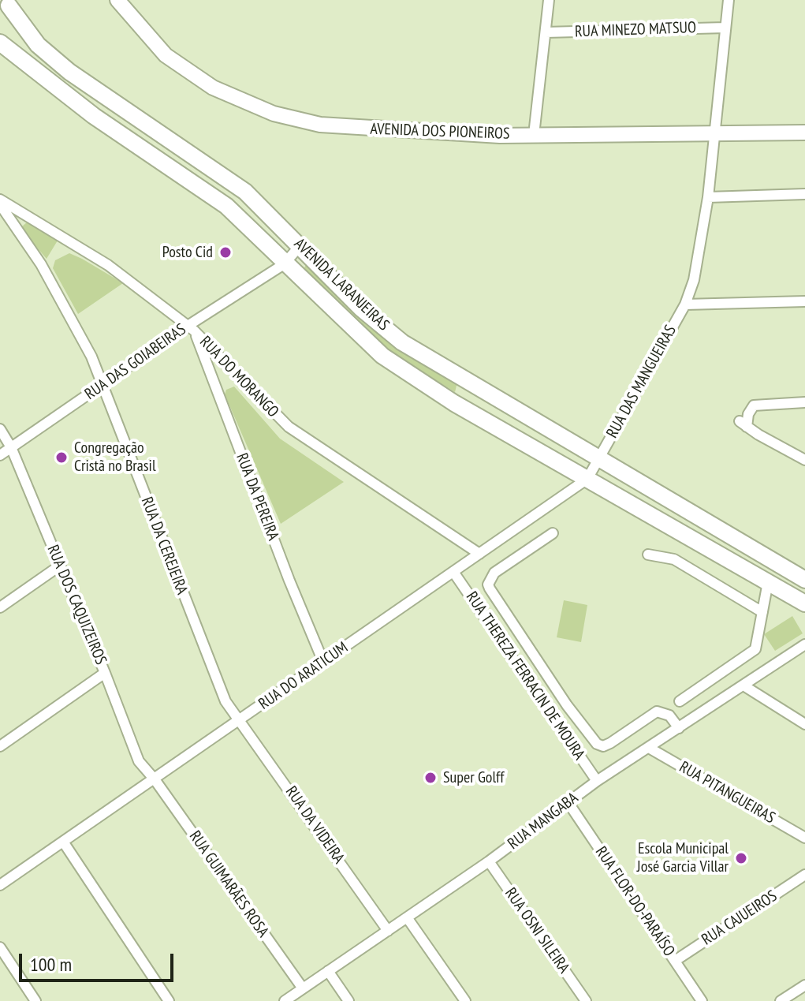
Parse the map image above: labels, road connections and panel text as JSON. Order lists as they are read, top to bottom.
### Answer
{
  "streets": {
    "main road": ["AVENIDA DOS PIONEIROS", "AVENIDA LARANJEIRAS"],
    "street": [
      "RUA MINEZO MATSUO",
      "RUA DAS GOIABEIRAS",
      "RUA DO MORANGO",
      "RUA DAS MANGUEIRAS",
      "RUA DA PEREIRA",
      "RUA DA CEREJEIRA",
      "RUA DOS CAQUIZEIROS",
      "RUA DO ARATICUM",
      "RUA THEREZA FERRACIN DE MOURA",
      "RUA PITANGUEIRAS",
      "RUA MANGABA",
      "RUA DA VIDEIRA",
      "RUA GUIMARÃES ROSA",
      "RUA FLOR-DO-PARAÍSO",
      "RUA CAJUEIROS",
      "RUA OSNI SILEIRA"
    ]
  },
  "crossings": [
    ["RUA MINEZO MATSUO", "RUA DAS MANGUEIRAS"],
    ["AVENIDA DOS PIONEIROS", "RUA DAS MANGUEIRAS"],
    ["AVENIDA LARANJEIRAS", "RUA DAS GOIABEIRAS"],
    ["AVENIDA LARANJEIRAS", "RUA DAS MANGUEIRAS"],
    ["AVENIDA LARANJEIRAS", "RUA DO ARATICUM"],
    ["RUA DAS GOIABEIRAS", "RUA DO MORANGO"],
    ["RUA DAS GOIABEIRAS", "RUA DA PEREIRA"],
    ["RUA DAS GOIABEIRAS", "RUA DA CEREJEIRA"],
    ["RUA DAS GOIABEIRAS", "RUA DOS CAQUIZEIROS"],
    ["RUA DO MORANGO", "RUA DA PEREIRA"],
    ["RUA DO MORANGO", "RUA DO ARATICUM"],
    ["RUA DAS MANGUEIRAS", "RUA DO ARATICUM"],
    ["RUA DA PEREIRA", "RUA DO ARATICUM"],
    ["RUA DA CEREJEIRA", "RUA DO ARATICUM"],
    ["RUA DA CEREJEIRA", "RUA DA VIDEIRA"],
    ["RUA DOS CAQUIZEIROS", "RUA DO ARATICUM"],
    ["RUA DOS CAQUIZEIROS", "RUA GUIMARÃES ROSA"],
    ["RUA DO ARATICUM", "RUA THEREZA FERRACIN DE MOURA"],
    ["RUA DO ARATICUM", "RUA DA VIDEIRA"],
    ["RUA DO ARATICUM", "RUA GUIMARÃES ROSA"],
    ["RUA THEREZA FERRACIN DE MOURA", "RUA MANGABA"],
    ["RUA PITANGUEIRAS", "RUA MANGABA"],
    ["RUA MANGABA", "RUA DA VIDEIRA"],
    ["RUA MANGABA", "RUA GUIMARÃES ROSA"],
    ["RUA MANGABA", "RUA FLOR-DO-PARAÍSO"],
    ["RUA MANGABA", "RUA OSNI SILEIRA"],
    ["RUA FLOR-DO-PARAÍSO", "RUA CAJUEIROS"]
  ],
  "places": [
    "Posto Cid",
    "Congregação Cristã no Brasil",
    "Super Golff",
    "Escola Municipal José Garcia Villar"
  ],
  "scale_bar": "100 m"
}
